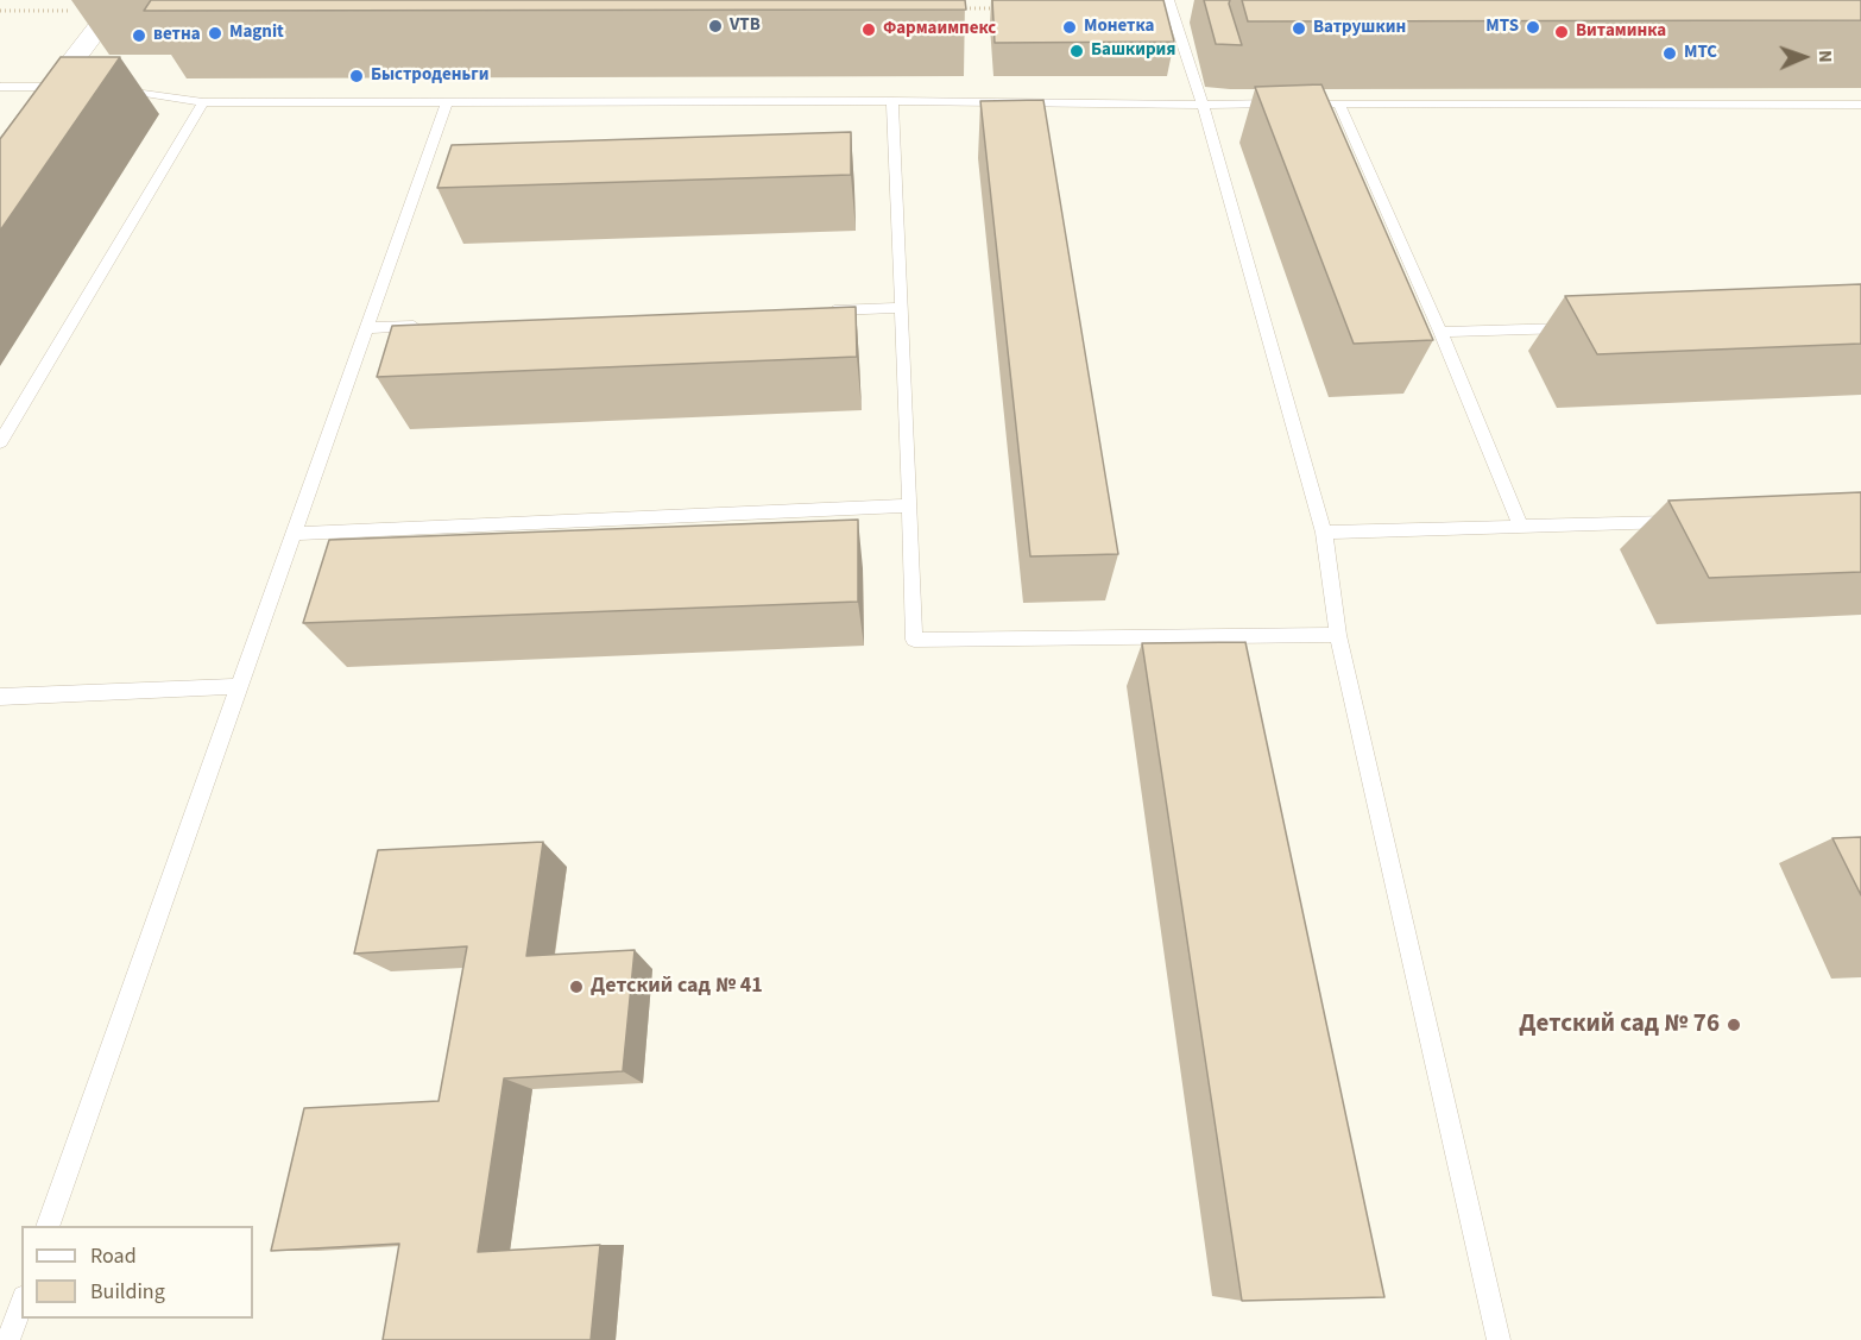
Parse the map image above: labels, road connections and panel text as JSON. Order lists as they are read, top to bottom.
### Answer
{
  "places": [
    "VTB",
    "Монетка",
    "MTS",
    "Ватрушкин",
    "Фармаимпекс",
    "Витаминка",
    "Magnit",
    "ветна",
    "Башкирия",
    "МТС",
    "Быстроденьги",
    "Детский сад № 41",
    "Детский сад № 76"
  ],
  "legend": ["Road", "Building"],
  "north": "right"
}
